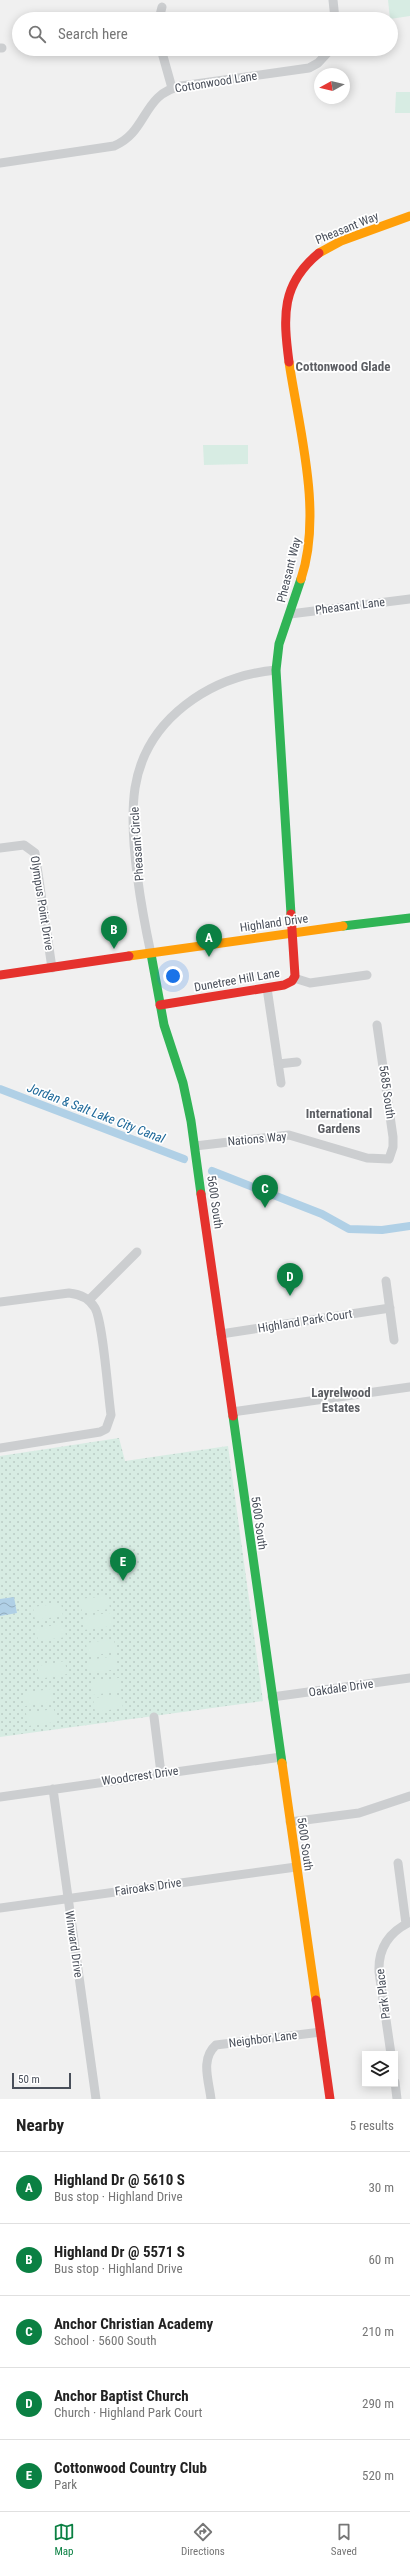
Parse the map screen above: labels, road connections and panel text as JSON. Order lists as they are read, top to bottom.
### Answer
{
  "streets": {
    "main road": [
      "Pheasant Way",
      "Highland Drive",
      "Dunetree Hill Lane",
      "5600 South"
    ],
    "street": [
      "Cottonwood Lane",
      "Pheasant Lane",
      "Pheasant Circle",
      "Olympus Point Drive",
      "5685 South",
      "Nations Way",
      "Highland Park Court",
      "Oakdale Drive",
      "Woodcrest Drive",
      "Fairoaks Drive",
      "Winward Drive",
      "Park Place",
      "Neighbor Lane"
    ]
  },
  "crossings": [
    ["Pheasant Way", "Pheasant Lane"],
    ["Pheasant Way", "Pheasant Circle"],
    ["Pheasant Way", "Highland Drive"],
    ["Pheasant Way", "Dunetree Hill Lane"],
    ["Pheasant Circle", "Highland Drive"],
    ["Pheasant Circle", "5600 South"],
    ["Olympus Point Drive", "Highland Drive"],
    ["Highland Drive", "Dunetree Hill Lane"],
    ["Highland Drive", "5600 South"],
    ["Dunetree Hill Lane", "5600 South"],
    ["5685 South", "Nations Way"],
    ["Nations Way", "5600 South"],
    ["5600 South", "Highland Park Court"],
    ["5600 South", "Oakdale Drive"],
    ["5600 South", "Woodcrest Drive"],
    ["5600 South", "Fairoaks Drive"],
    ["5600 South", "Neighbor Lane"],
    ["Woodcrest Drive", "Winward Drive"],
    ["Fairoaks Drive", "Winward Drive"]
  ],
  "districts": ["Cottonwood Glade", "International Gardens", "Layrelwood Estates"],
  "water": ["Jordan & Salt Lake City Canal"],
  "scale_bar": "50 m",
  "north": "left",
  "page": {
    "search": "Search here",
    "pins": [
      "B",
      "A",
      "C",
      "D",
      "E"
    ],
    "scale": "50 m",
    "heading": ["Nearby", "5 results"],
    "list": [
      {
        "mark": "A",
        "name": "Highland Dr @ 5610 S",
        "note": "Bus stop · Highland Drive",
        "value": "30 m"
      },
      {
        "mark": "B",
        "name": "Highland Dr @ 5571 S",
        "note": "Bus stop · Highland Drive",
        "value": "60 m"
      },
      {
        "mark": "C",
        "name": "Anchor Christian Academy",
        "note": "School · 5600 South",
        "value": "210 m"
      },
      {
        "mark": "D",
        "name": "Anchor Baptist Church",
        "note": "Church · Highland Park Court",
        "value": "290 m"
      },
      {
        "mark": "E",
        "name": "Cottonwood Country Club",
        "note": "Park",
        "value": "520 m"
      }
    ],
    "nav": ["Map", "Directions", "Saved"]
  }
}
